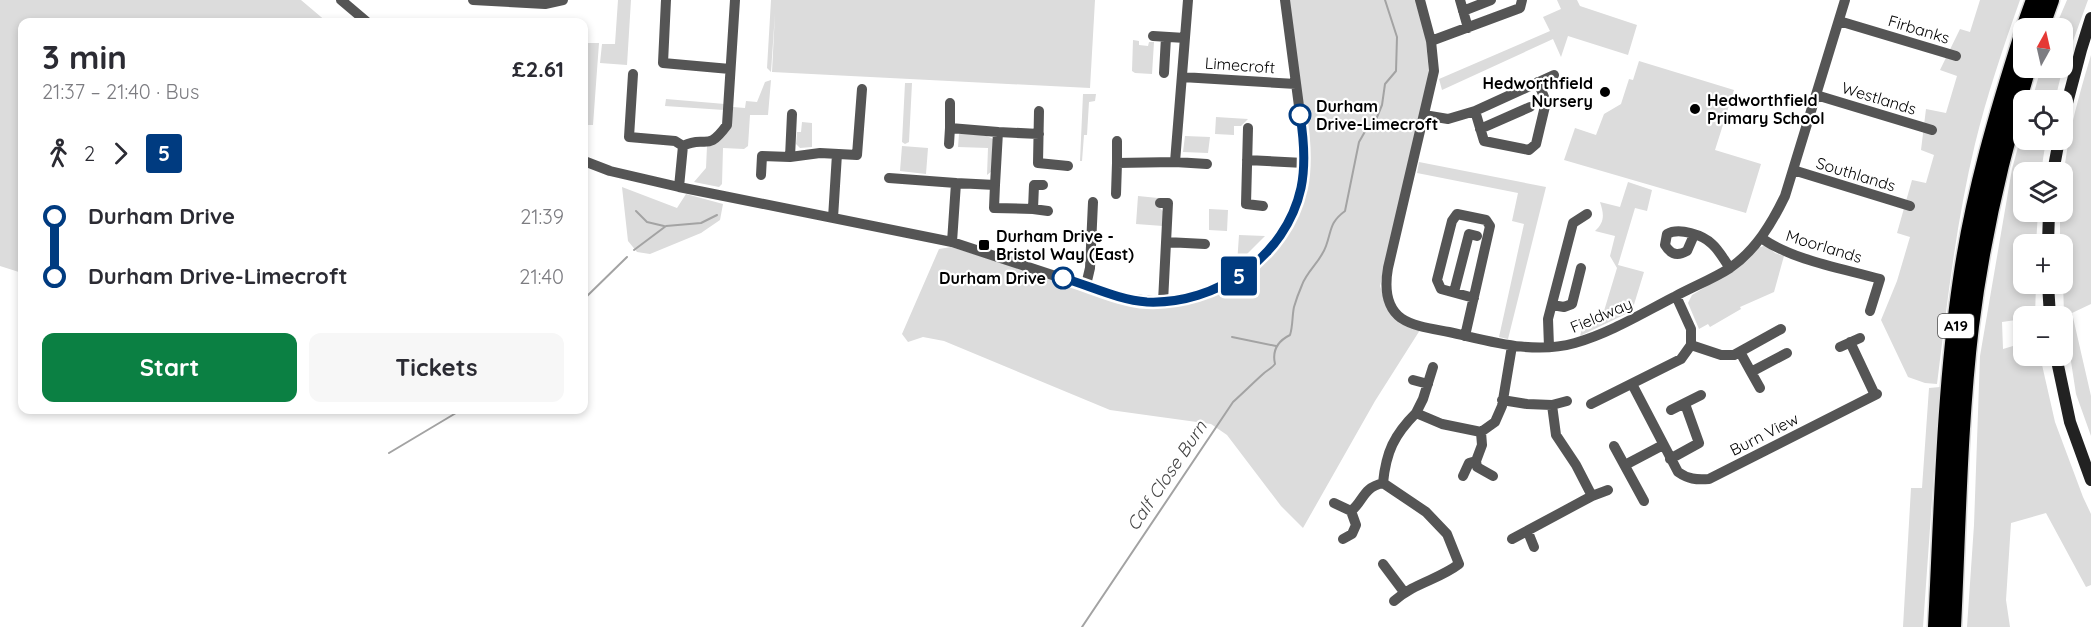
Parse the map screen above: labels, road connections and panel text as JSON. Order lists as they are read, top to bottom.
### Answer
{
  "streets": {
    "highway": ["A19"],
    "street": [
      "Firbanks",
      "Limecroft",
      "Westlands",
      "Southlands",
      "Moorlands",
      "Fieldway",
      "Burn View"
    ]
  },
  "crossings": [
    ["Firbanks", "Fieldway"],
    ["Westlands", "Fieldway"],
    ["Southlands", "Fieldway"],
    ["Moorlands", "Fieldway"]
  ],
  "water": ["Calf Close Burn"],
  "places": {
    "other": [
      "Hedworthfield Nursery",
      "Hedworthfield Primary School",
      "Durham Drive-Limecroft",
      "Durham Drive"
    ],
    "transit": ["Durham Drive - Bristol Way (East)"]
  },
  "lines": ["bus line 5"],
  "north": "top",
  "page": {
    "on_map": "5",
    "map_buttons": ["+", "−"],
    "heading": ["3 min", "21:37 – 21:40 · Bus", "£2.61"],
    "legs": ["2", "5"],
    "list": [
      {
        "name": "Durham Drive",
        "value": "21:39"
      },
      {
        "name": "Durham Drive-Limecroft",
        "value": "21:40"
      }
    ],
    "buttons": ["Start", "Tickets"]
  }
}
